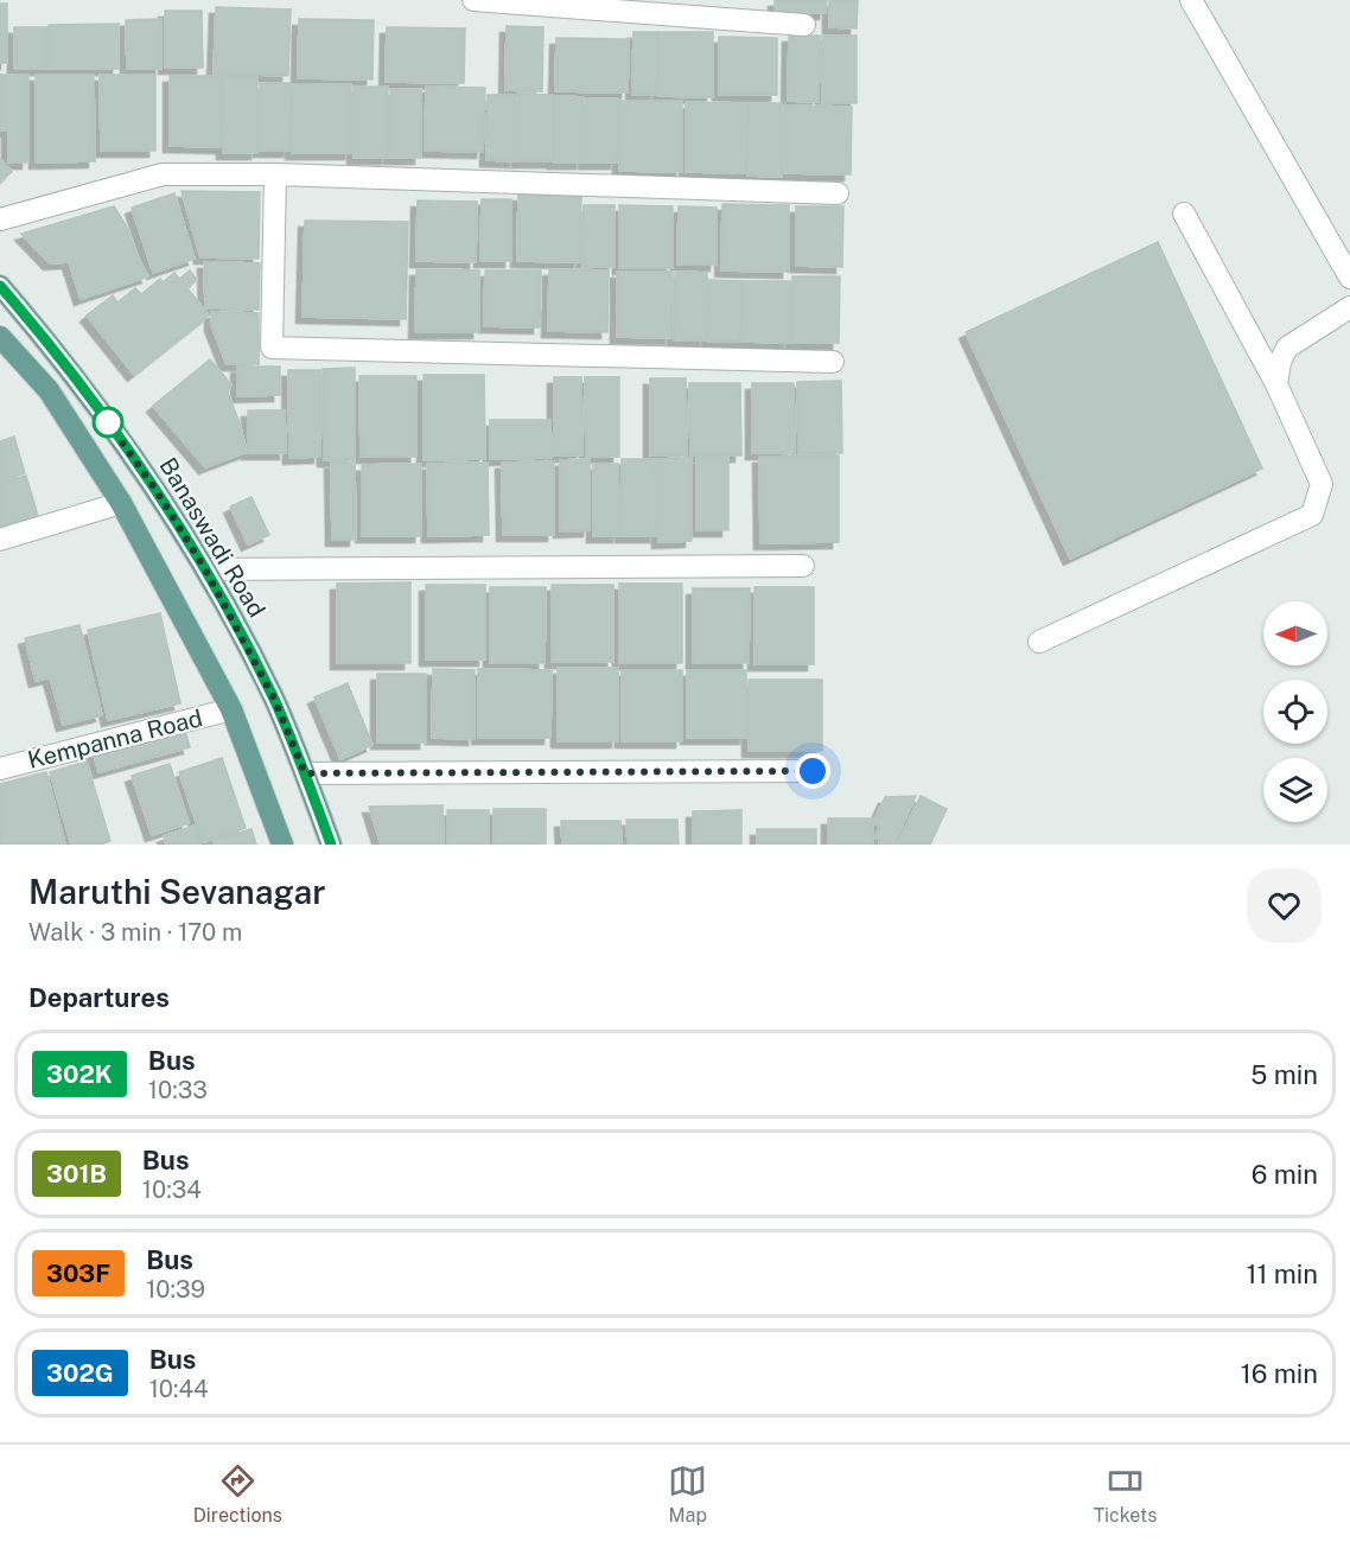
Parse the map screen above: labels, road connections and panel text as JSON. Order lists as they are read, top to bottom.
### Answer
{
  "streets": {
    "main road": ["Banaswadi Road"],
    "street": ["Kempanna Road"]
  },
  "lines": ["bus line 302K"],
  "north": "left",
  "page": {
    "heading": [
      ["Maruthi Sevanagar", "Walk · 3 min · 170 m"],
      "Departures"
    ],
    "list": [
      {
        "mark": "302K",
        "name": "Bus",
        "note": "10:33",
        "value": "5 min"
      },
      {
        "mark": "301B",
        "name": "Bus",
        "note": "10:34",
        "value": "6 min"
      },
      {
        "mark": "303F",
        "name": "Bus",
        "note": "10:39",
        "value": "11 min"
      },
      {
        "mark": "302G",
        "name": "Bus",
        "note": "10:44",
        "value": "16 min"
      }
    ],
    "tabs": ["Directions", "Map", "Tickets"]
  }
}
